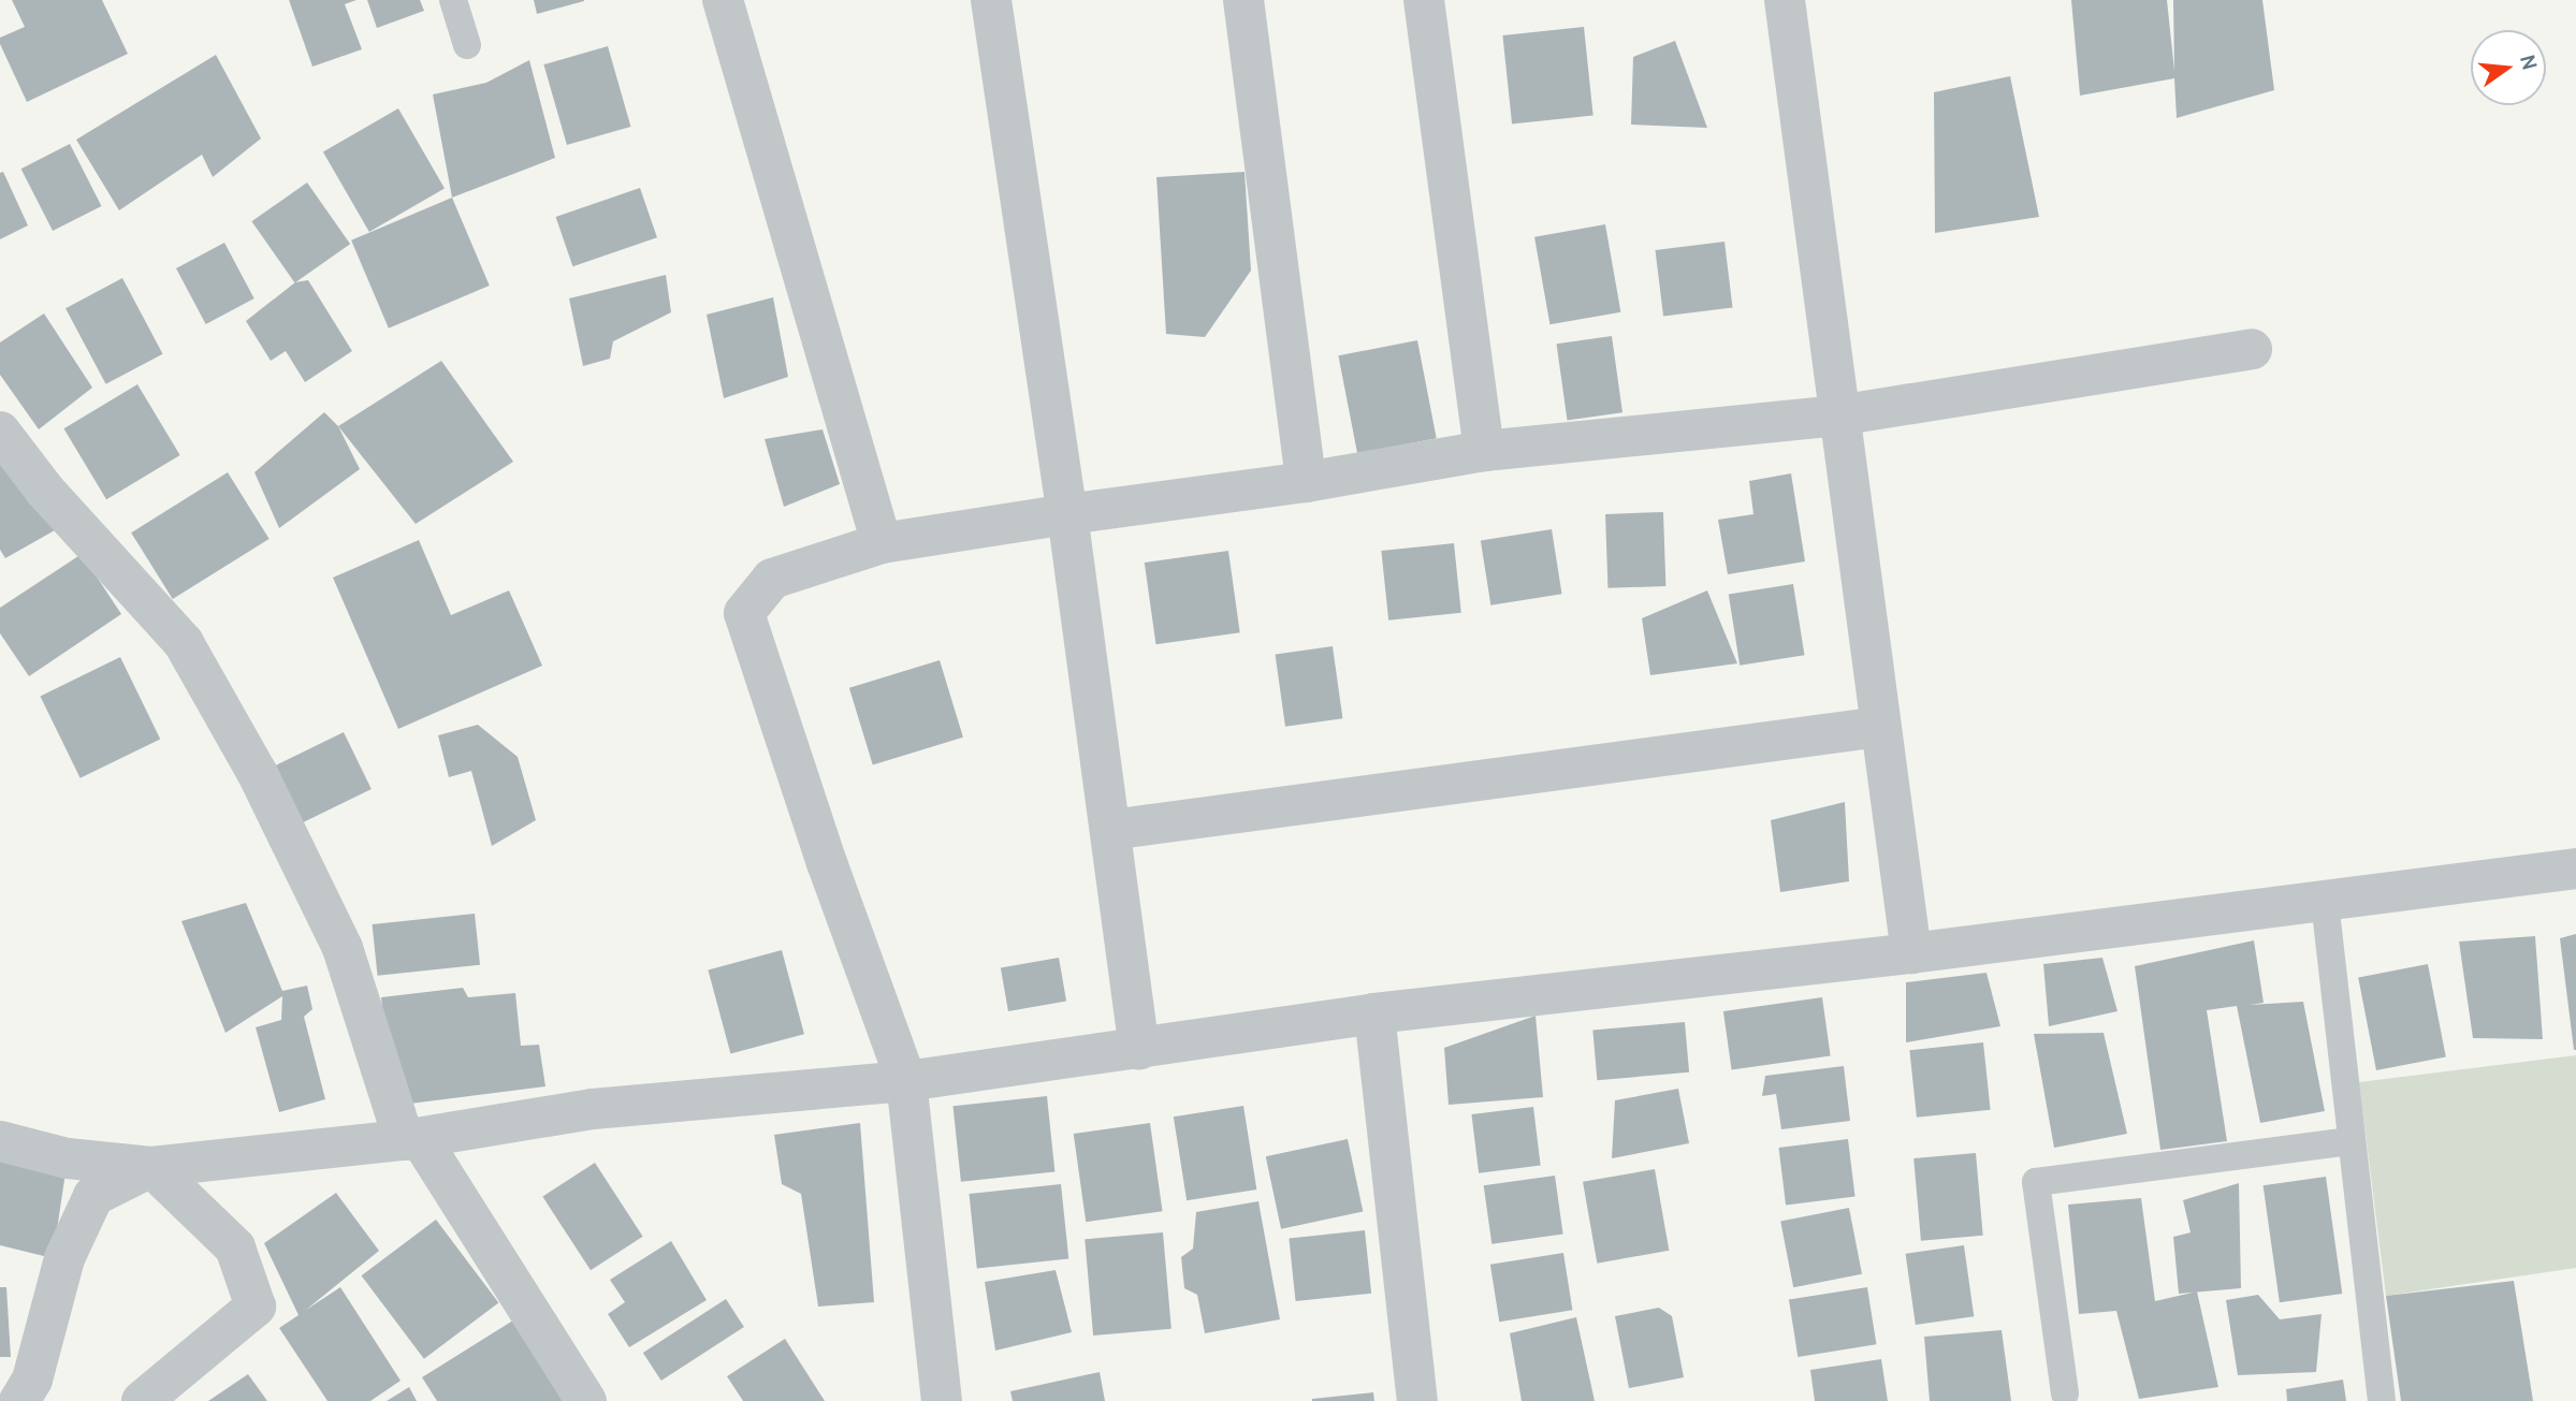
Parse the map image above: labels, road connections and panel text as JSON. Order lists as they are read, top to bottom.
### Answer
{
  "north": "right"
}
